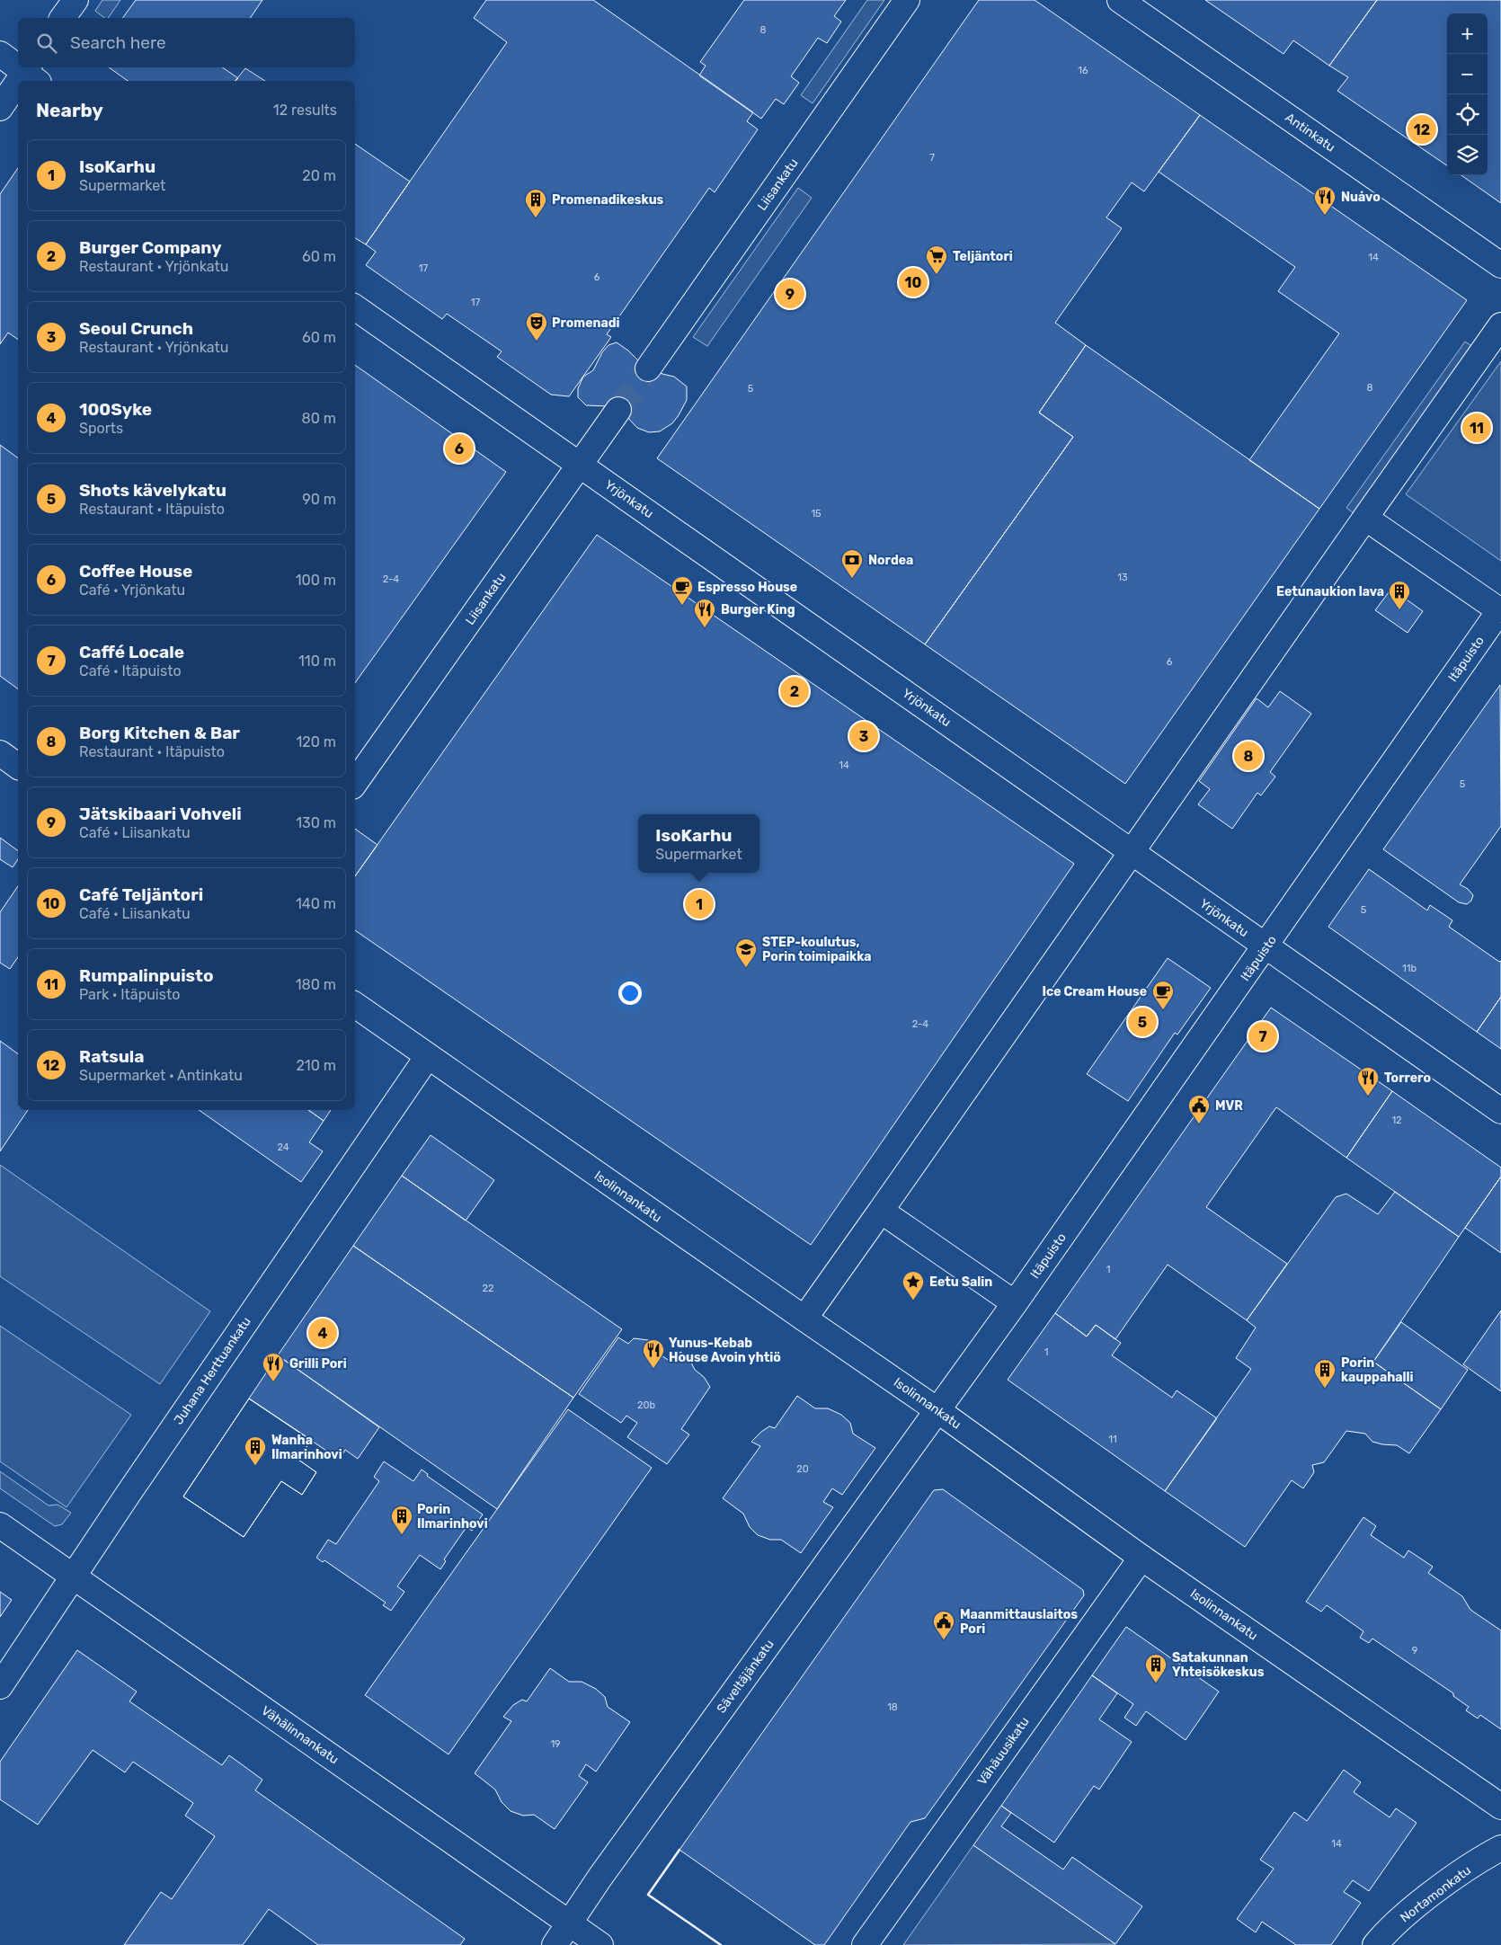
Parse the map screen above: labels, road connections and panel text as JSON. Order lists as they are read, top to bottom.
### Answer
{
  "streets": {
    "street": [
      "Antinkatu",
      "Liisankatu",
      "Yrjönkatu",
      "Itäpuisto",
      "Isolinnankatu",
      "Juhana Herttuankatu",
      "Säveltäjänkatu",
      "Vähälinnankatu",
      "Vähäuusikatu",
      "Nortamonkatu"
    ]
  },
  "crossings": [
    ["Liisankatu", "Yrjönkatu"],
    ["Yrjönkatu", "Itäpuisto"],
    ["Itäpuisto", "Isolinnankatu"],
    ["Itäpuisto", "Säveltäjänkatu"],
    ["Isolinnankatu", "Juhana Herttuankatu"],
    ["Isolinnankatu", "Säveltäjänkatu"],
    ["Isolinnankatu", "Vähäuusikatu"],
    ["Juhana Herttuankatu", "Vähälinnankatu"],
    ["Säveltäjänkatu", "Vähälinnankatu"]
  ],
  "places": {
    "restaurant": [
      "Nuåvo",
      "Burger King",
      "Torrero",
      "Yunus-Kebab House Avoin yhtiö",
      "Grilli Pori"
    ],
    "building": [
      "Promenadikeskus",
      "Eetunaukion lava",
      "Porin kauppahalli",
      "Wanha Ilmarinhovi",
      "Porin Ilmarinhovi",
      "Satakunnan Yhteisökeskus"
    ],
    "supermarket": ["Teljäntori"],
    "theatre": ["Promenadi"],
    "bank": ["Nordea"],
    "cafe": ["Espresso House", "Ice Cream House"],
    "school or university": ["STEP-koulutus, Porin toimipaikka"],
    "public building": ["MVR", "Maanmittauslaitos Pori"],
    "place": ["Eetu Salin"]
  },
  "house_numbers": [
    "8",
    "16",
    "7",
    "14",
    "17",
    "6",
    "17",
    "8",
    "5",
    "15",
    "13",
    "2-4",
    "6",
    "14",
    "5",
    "5",
    "11b",
    "2-4",
    "12",
    "24",
    "1",
    "22",
    "1",
    "20b",
    "11",
    "20",
    "9",
    "18",
    "19",
    "14"
  ],
  "page": {
    "map_buttons": ["+", "−"],
    "search": "Search here",
    "heading": ["Nearby", "12 results"],
    "pins": [
      "12",
      "10",
      "9",
      "11",
      "6",
      "2",
      "3",
      "8",
      "1",
      "5",
      "7",
      "4"
    ],
    "list": [
      {
        "mark": "1",
        "name": "IsoKarhu",
        "note": "Supermarket",
        "value": "20 m"
      },
      {
        "mark": "2",
        "name": "Burger Company",
        "note": "Restaurant · Yrjönkatu",
        "value": "60 m"
      },
      {
        "mark": "3",
        "name": "Seoul Crunch",
        "note": "Restaurant · Yrjönkatu",
        "value": "60 m"
      },
      {
        "mark": "4",
        "name": "100Syke",
        "note": "Sports",
        "value": "80 m"
      },
      {
        "mark": "5",
        "name": "Shots kävelykatu",
        "note": "Restaurant · Itäpuisto",
        "value": "90 m"
      },
      {
        "mark": "6",
        "name": "Coffee House",
        "note": "Café · Yrjönkatu",
        "value": "100 m"
      },
      {
        "mark": "7",
        "name": "Caffé Locale",
        "note": "Café · Itäpuisto",
        "value": "110 m"
      },
      {
        "mark": "8",
        "name": "Borg Kitchen & Bar",
        "note": "Restaurant · Itäpuisto",
        "value": "120 m"
      },
      {
        "mark": "9",
        "name": "Jätskibaari Vohveli",
        "note": "Café · Liisankatu",
        "value": "130 m"
      },
      {
        "mark": "10",
        "name": "Café Teljäntori",
        "note": "Café · Liisankatu",
        "value": "140 m"
      },
      {
        "mark": "11",
        "name": "Rumpalinpuisto",
        "note": "Park · Itäpuisto",
        "value": "180 m"
      },
      {
        "mark": "12",
        "name": "Ratsula",
        "note": "Supermarket · Antinkatu",
        "value": "210 m"
      }
    ],
    "popup": ["IsoKarhu", "Supermarket"]
  }
}
